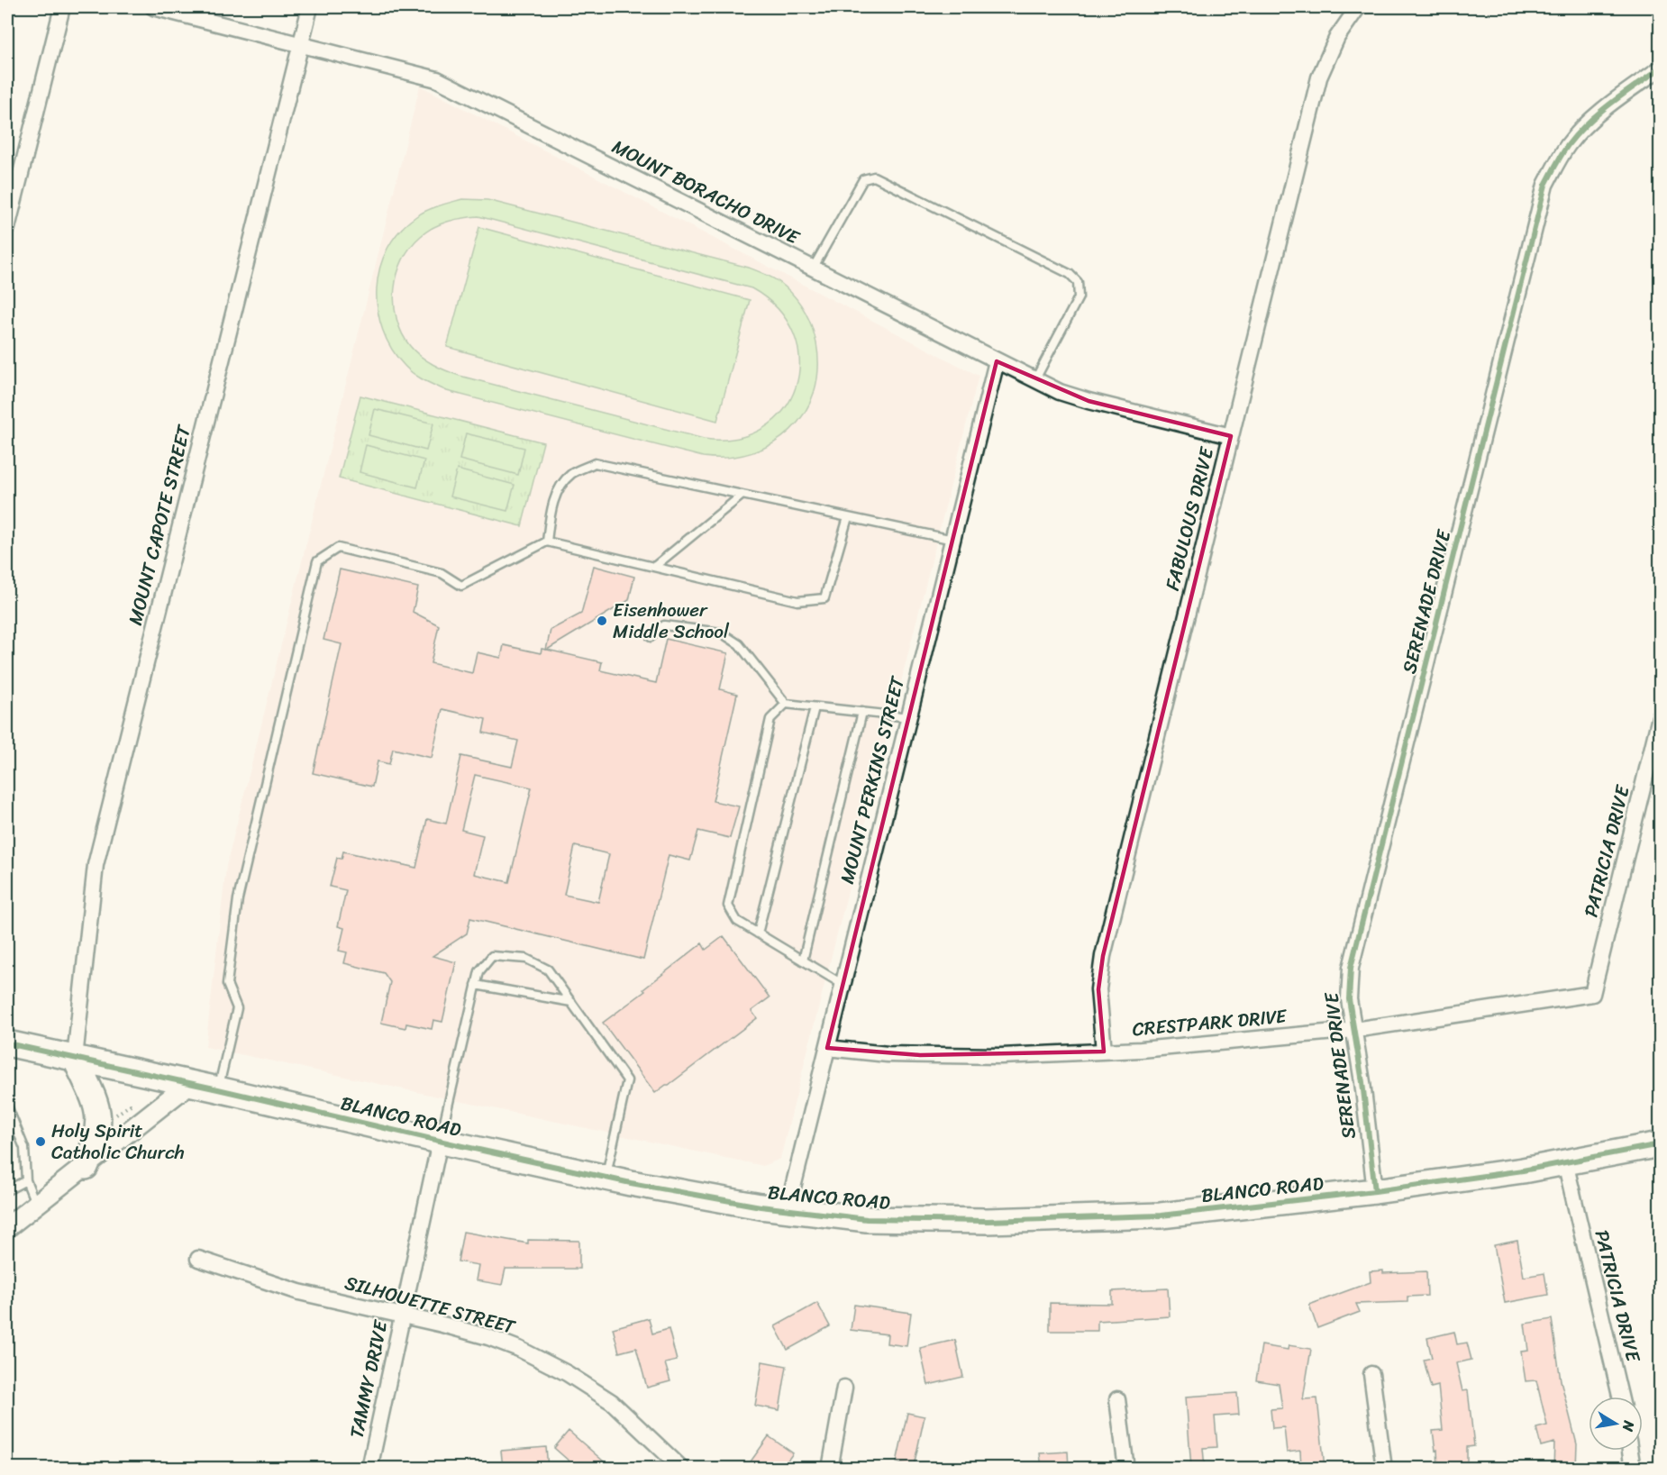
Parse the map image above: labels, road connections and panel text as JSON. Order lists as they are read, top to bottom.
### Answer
{
  "streets": {
    "main road": ["BLANCO ROAD"],
    "street": [
      "MOUNT BORACHO DRIVE",
      "FABULOUS DRIVE",
      "MOUNT CAPOTE STREET",
      "SERENADE DRIVE",
      "MOUNT PERKINS STREET",
      "PATRICIA DRIVE",
      "CRESTPARK DRIVE",
      "SILHOUETTE STREET",
      "TAMMY DRIVE"
    ]
  },
  "crossings": [
    ["MOUNT BORACHO DRIVE", "FABULOUS DRIVE"],
    ["MOUNT BORACHO DRIVE", "MOUNT CAPOTE STREET"],
    ["MOUNT BORACHO DRIVE", "MOUNT PERKINS STREET"],
    ["FABULOUS DRIVE", "CRESTPARK DRIVE"],
    ["MOUNT CAPOTE STREET", "BLANCO ROAD"],
    ["SERENADE DRIVE", "CRESTPARK DRIVE"],
    ["SERENADE DRIVE", "BLANCO ROAD"],
    ["MOUNT PERKINS STREET", "CRESTPARK DRIVE"],
    ["MOUNT PERKINS STREET", "BLANCO ROAD"],
    ["PATRICIA DRIVE", "CRESTPARK DRIVE"],
    ["PATRICIA DRIVE", "BLANCO ROAD"],
    ["BLANCO ROAD", "TAMMY DRIVE"],
    ["SILHOUETTE STREET", "TAMMY DRIVE"]
  ],
  "places": ["Eisenhower Middle School", "Holy Spirit Catholic Church"],
  "north": "right"
}
